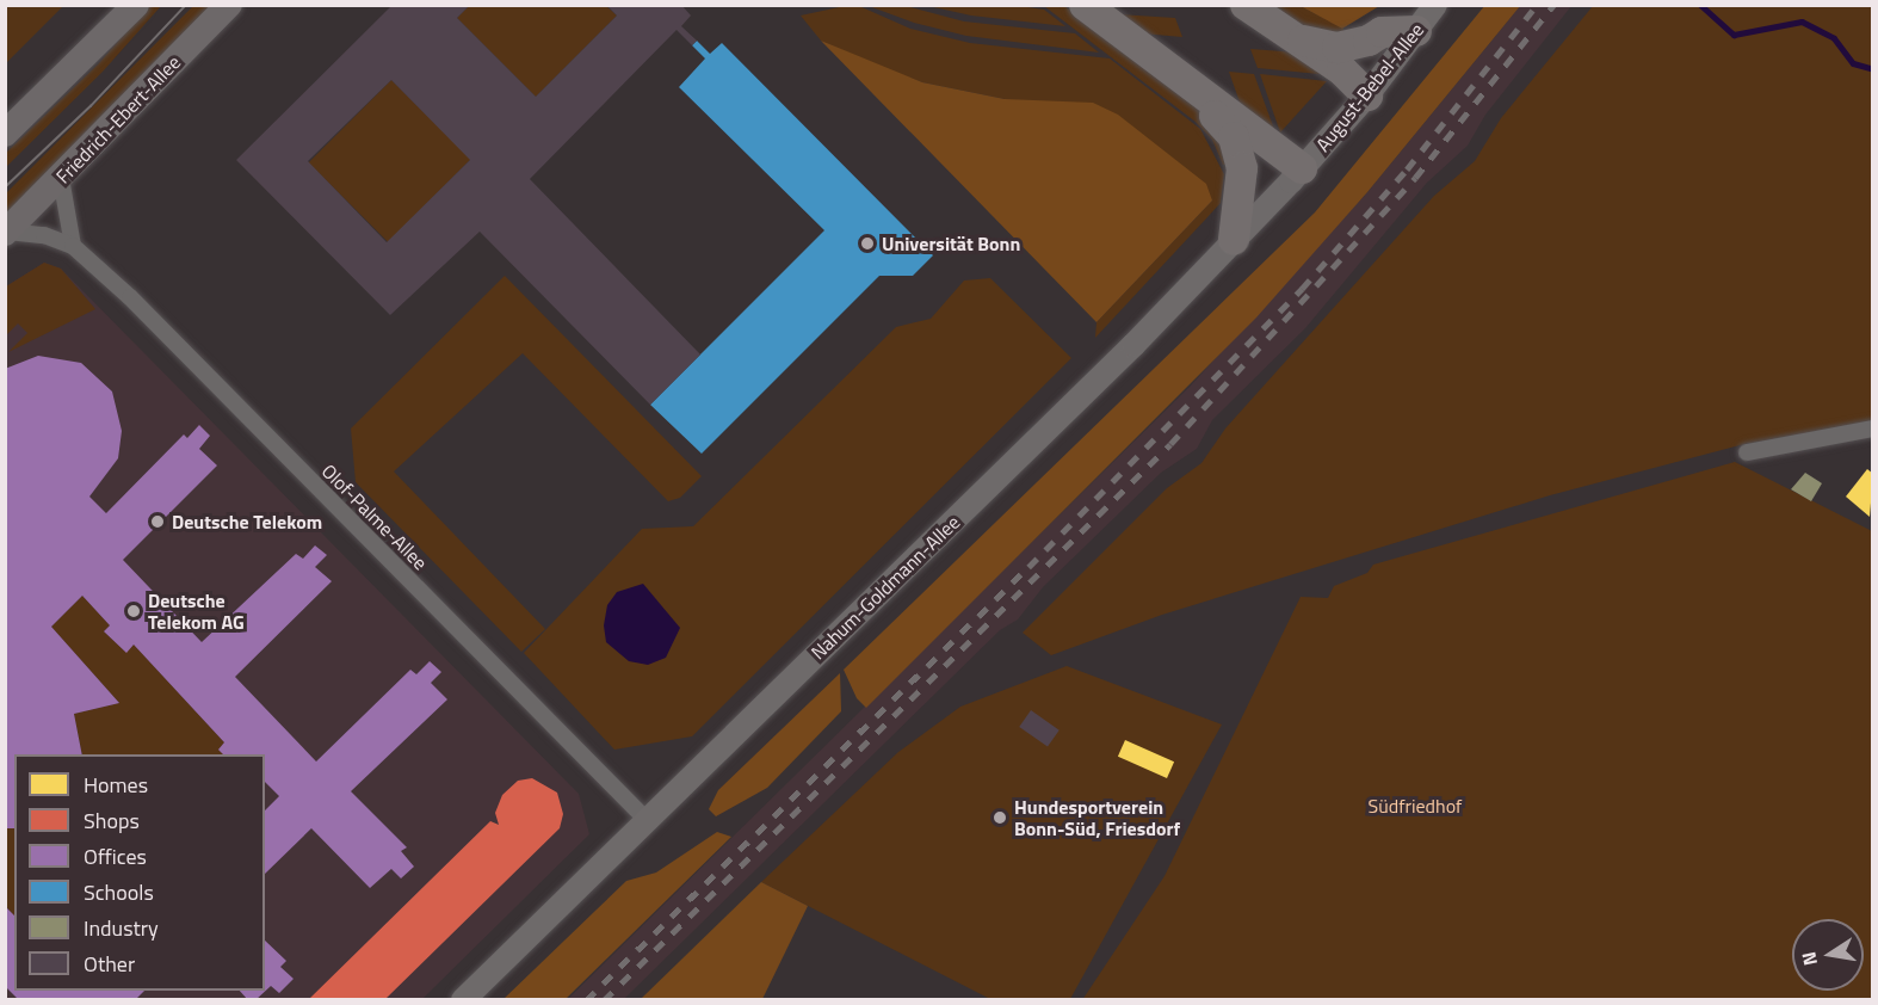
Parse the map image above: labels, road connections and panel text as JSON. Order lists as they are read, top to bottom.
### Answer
{
  "streets": {
    "main road": ["August-Bebel-Allee", "Friedrich-Ebert-Allee", "Nahum-Goldmann-Allee"],
    "street": ["Olof-Palme-Allee"]
  },
  "crossings": [
    ["August-Bebel-Allee", "Nahum-Goldmann-Allee"],
    ["Friedrich-Ebert-Allee", "Olof-Palme-Allee"],
    ["Olof-Palme-Allee", "Nahum-Goldmann-Allee"]
  ],
  "parks": ["Südfriedhof"],
  "places": [
    "Universität Bonn",
    "Deutsche Telekom",
    "Deutsche Telekom AG",
    "Hundesportverein Bonn-Süd, Friesdorf"
  ],
  "legend": [
    "Homes",
    "Shops",
    "Offices",
    "Schools",
    "Industry",
    "Other"
  ],
  "north": "left"
}
